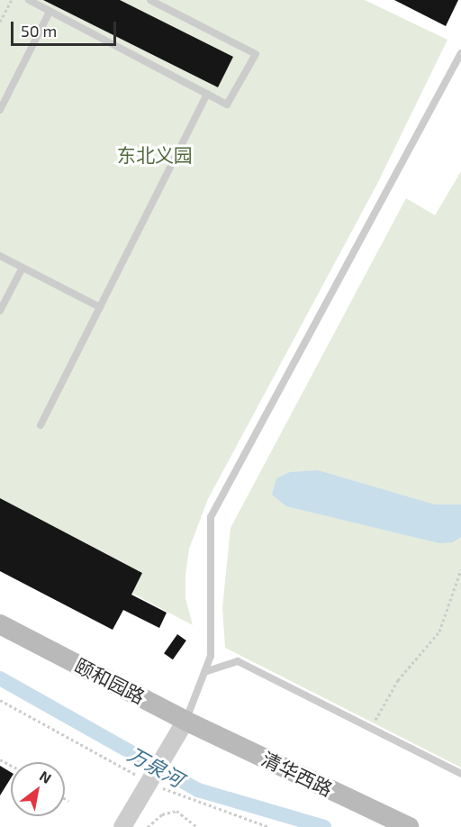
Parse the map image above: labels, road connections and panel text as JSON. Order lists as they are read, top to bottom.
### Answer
{
  "streets": {
    "main road": ["颐和园路", "清华西路"]
  },
  "crossings": [
    ["颐和园路", "清华西路"]
  ],
  "water": ["万泉河"],
  "parks": ["东北义园"],
  "scale_bar": "50 m",
  "north": "top right"
}
